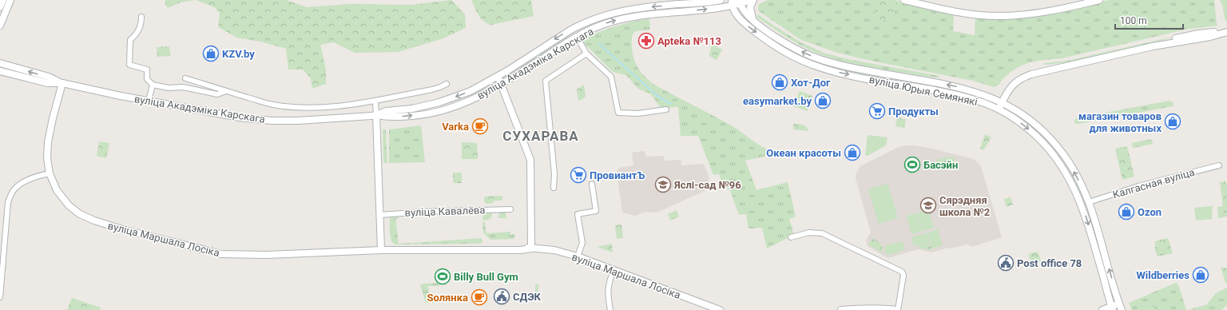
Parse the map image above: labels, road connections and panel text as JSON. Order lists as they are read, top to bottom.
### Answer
{
  "streets": {
    "main road": ["вуліца Акадэміка Карскага", "вуліца Юрыя Семянякі", "вуліца Маршала Лосіка"],
    "street": ["Калгасная вуліца", "вуліца Кавалёва"]
  },
  "crossings": [
    ["вуліца Акадэміка Карскага", "вуліца Юрыя Семянякі"],
    ["вуліца Акадэміка Карскага", "вуліца Маршала Лосіка"],
    ["вуліца Юрыя Семянякі", "Калгасная вуліца"]
  ],
  "districts": ["СУХАРАВА"],
  "places": {
    "pharmacy": ["Apteka №113"],
    "shop": [
      "KZV.by",
      "Хот-Дог",
      "easymarket.by",
      "магазин товаров для животных",
      "Океан красоты",
      "Ozon",
      "Wildberries"
    ],
    "supermarket": ["Продукты", "ПровиантЪ"],
    "cafe": ["Varka", "Sолянка"],
    "sports": ["Басэйн", "Billy Bull Gym"],
    "school or university": ["Яслі-сад №96", "Сярэдняя школа №2"],
    "public building": ["Post office 78", "СДЭК"]
  },
  "scale_bar": "100 m"
}
